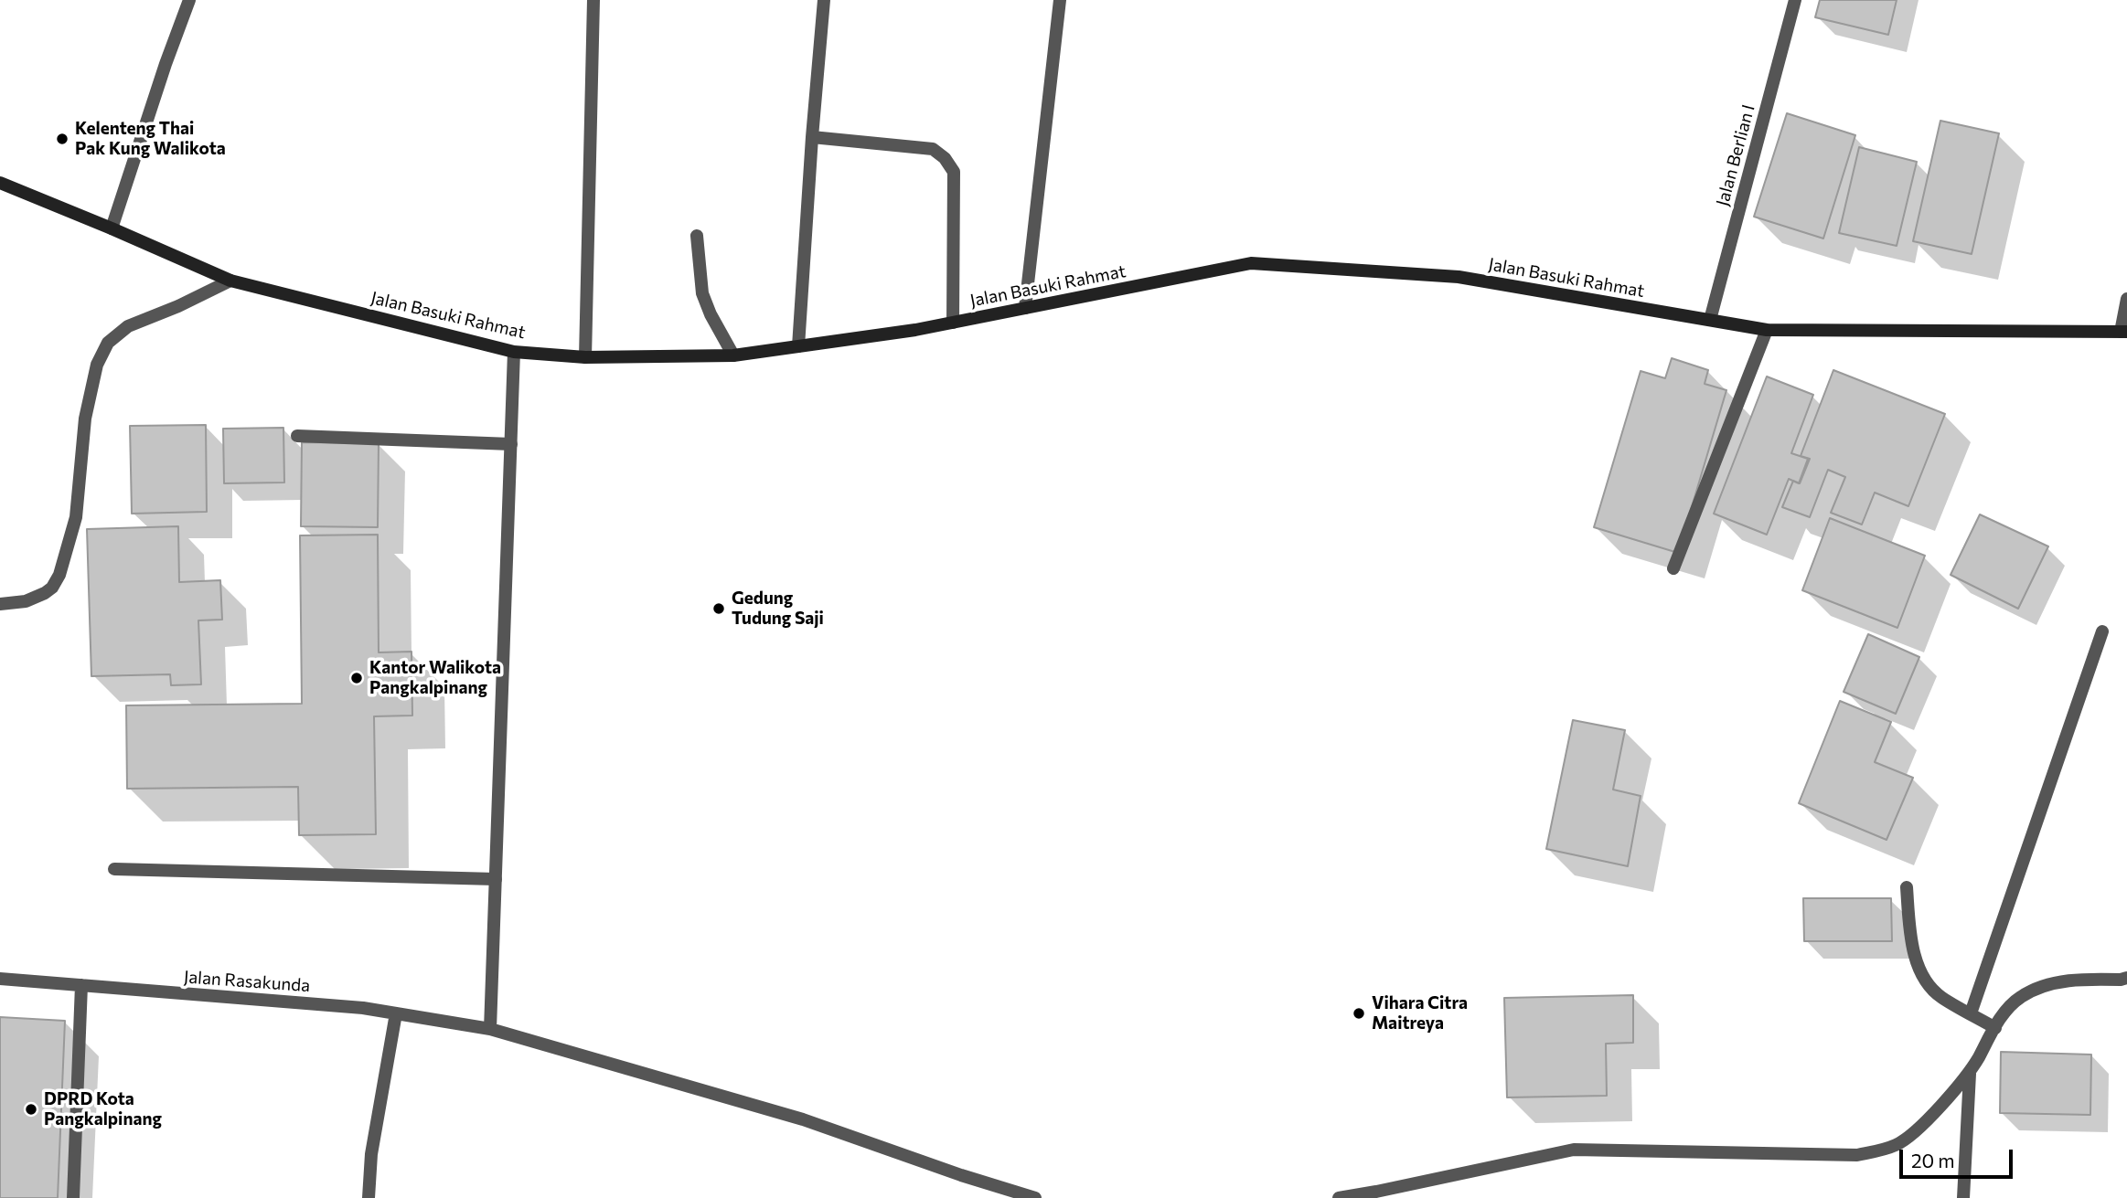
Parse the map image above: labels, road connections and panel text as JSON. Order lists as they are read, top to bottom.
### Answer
{
  "streets": {
    "street": ["Jalan Berlian I", "Jalan Basuki Rahmat", "Jalan Rasakunda"]
  },
  "crossings": [
    ["Jalan Berlian I", "Jalan Basuki Rahmat"]
  ],
  "places": [
    "Kelenteng Thai Pak Kung Walikota",
    "Gedung Tudung Saji",
    "Kantor Walikota Pangkalpinang",
    "Vihara Citra Maitreya",
    "DPRD Kota Pangkalpinang"
  ],
  "scale_bar": "20 m"
}
